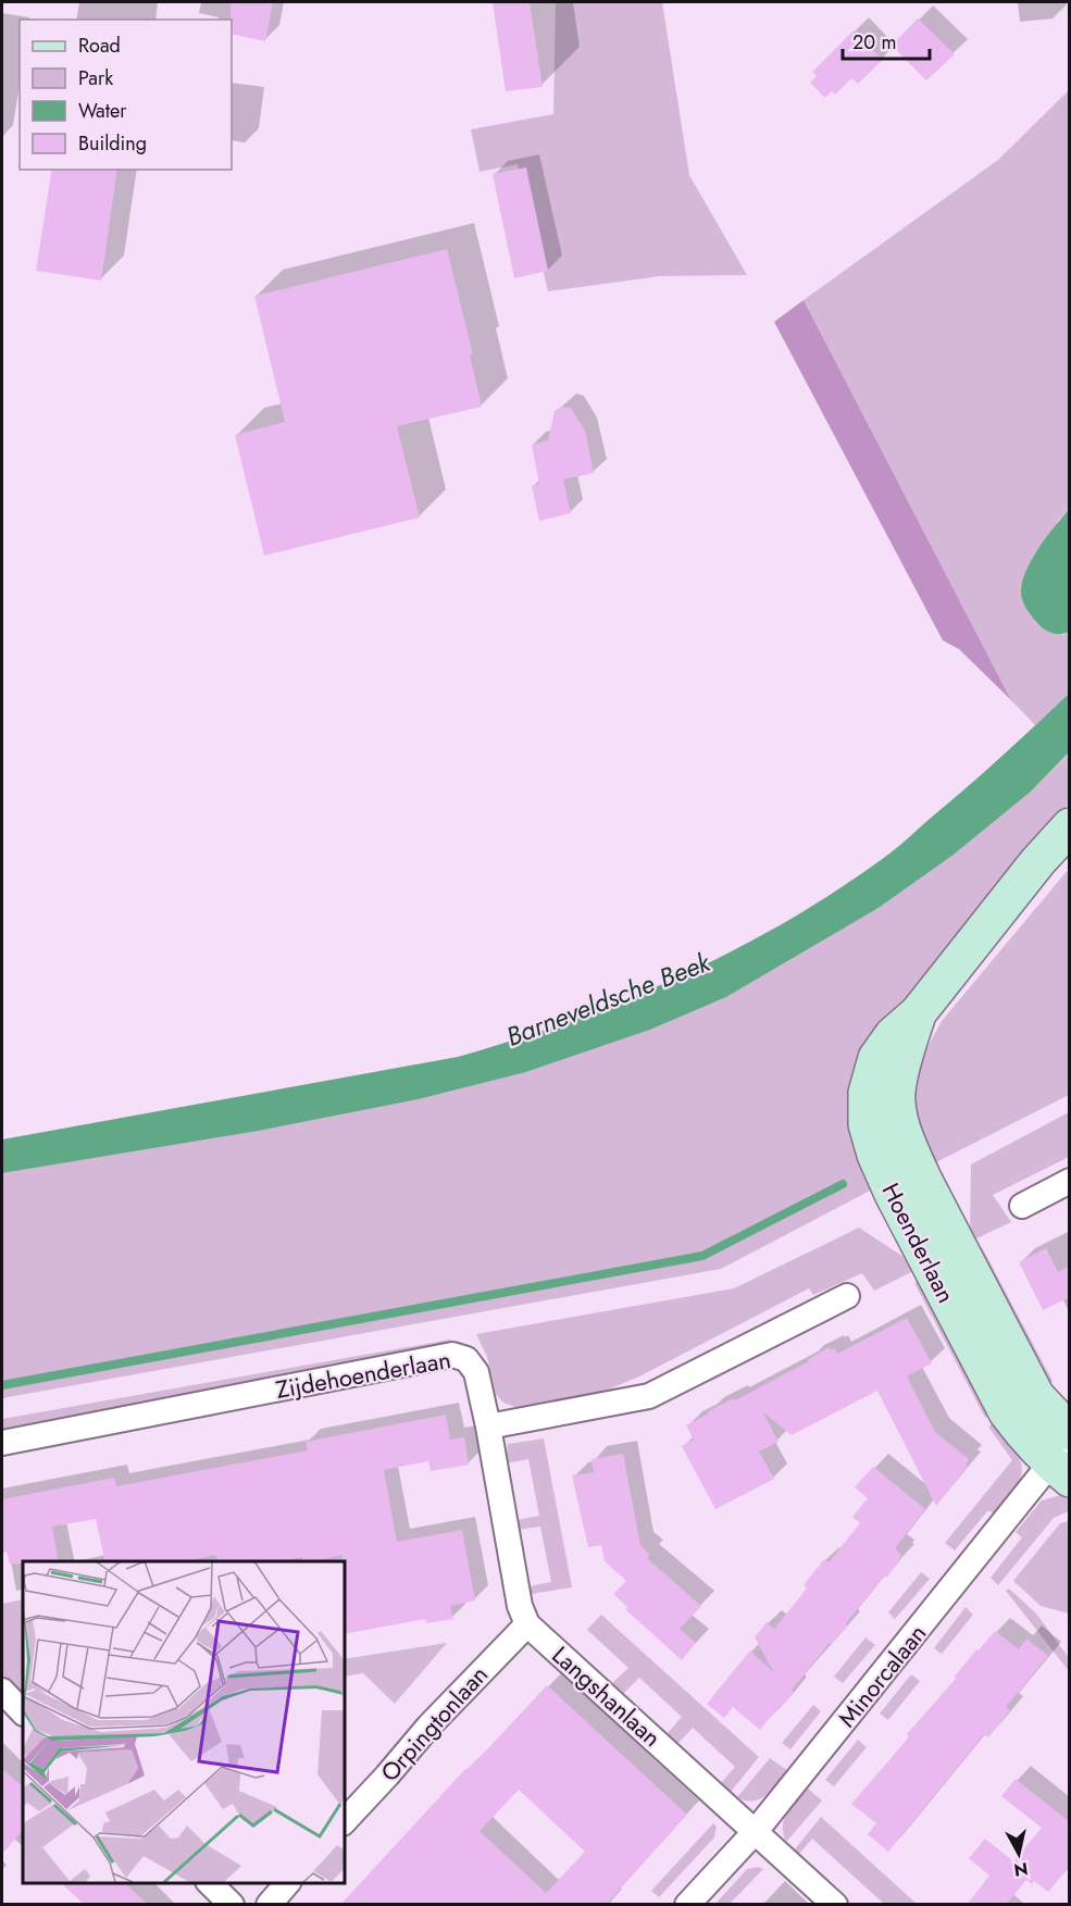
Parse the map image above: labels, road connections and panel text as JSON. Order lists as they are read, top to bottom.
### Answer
{
  "streets": {
    "street": [
      "Hoenderlaan",
      "Zijdehoenderlaan",
      "Minorcalaan",
      "Langshanlaan",
      "Orpingtonlaan"
    ]
  },
  "crossings": [
    ["Hoenderlaan", "Minorcalaan"],
    ["Minorcalaan", "Langshanlaan"],
    ["Langshanlaan", "Orpingtonlaan"]
  ],
  "water": ["Barneveldsche Beek"],
  "legend": [
    "Road",
    "Park",
    "Water",
    "Building"
  ],
  "scale_bar": "20 m",
  "north": "bottom"
}
